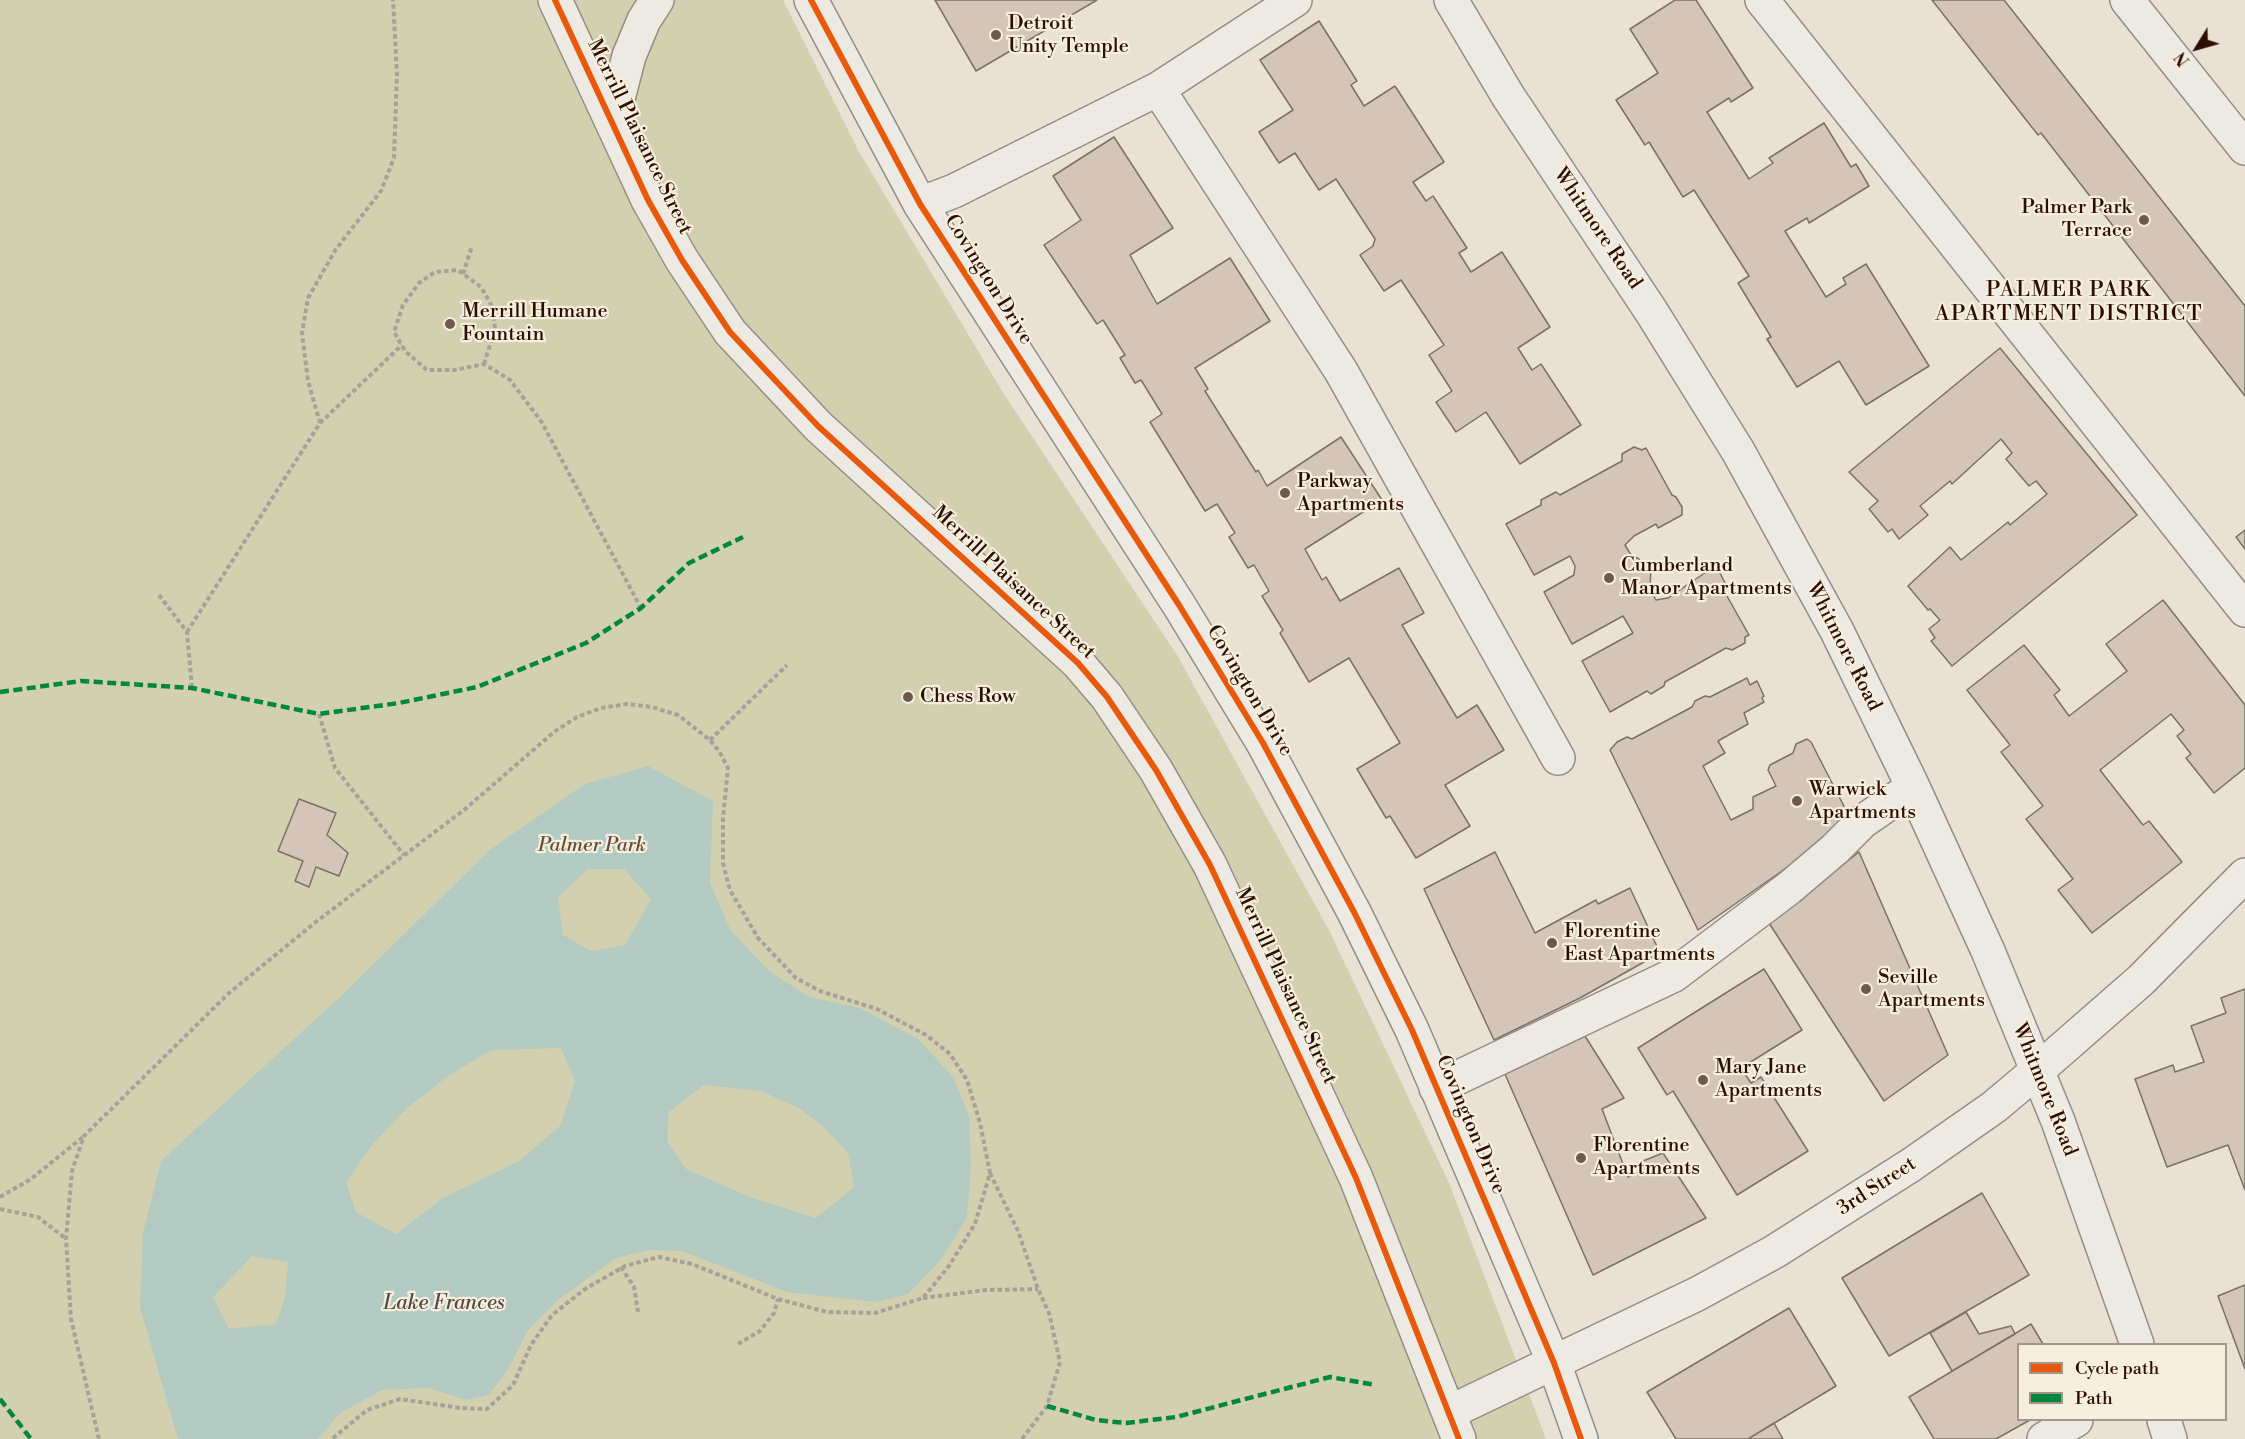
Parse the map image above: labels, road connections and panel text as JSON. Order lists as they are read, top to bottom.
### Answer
{
  "streets": {
    "street": [
      "Merrill Plaisance Street",
      "Whitmore Road",
      "Covington Drive",
      "3rd Street"
    ]
  },
  "crossings": [
    ["Merrill Plaisance Street", "3rd Street"],
    ["Whitmore Road", "3rd Street"],
    ["Covington Drive", "3rd Street"]
  ],
  "districts": ["PALMER PARK APARTMENT DISTRICT"],
  "water": ["Lake Frances"],
  "parks": ["Palmer Park"],
  "places": [
    "Detroit Unity Temple",
    "Palmer Park Terrace",
    "Merrill Humane Fountain",
    "Parkway Apartments",
    "Cumberland Manor Apartments",
    "Chess Row",
    "Warwick Apartments",
    "Florentine East Apartments",
    "Seville Apartments",
    "Mary Jane Apartments",
    "Florentine Apartments"
  ],
  "legend": ["Cycle path", "Path"],
  "north": "bottom left"
}
